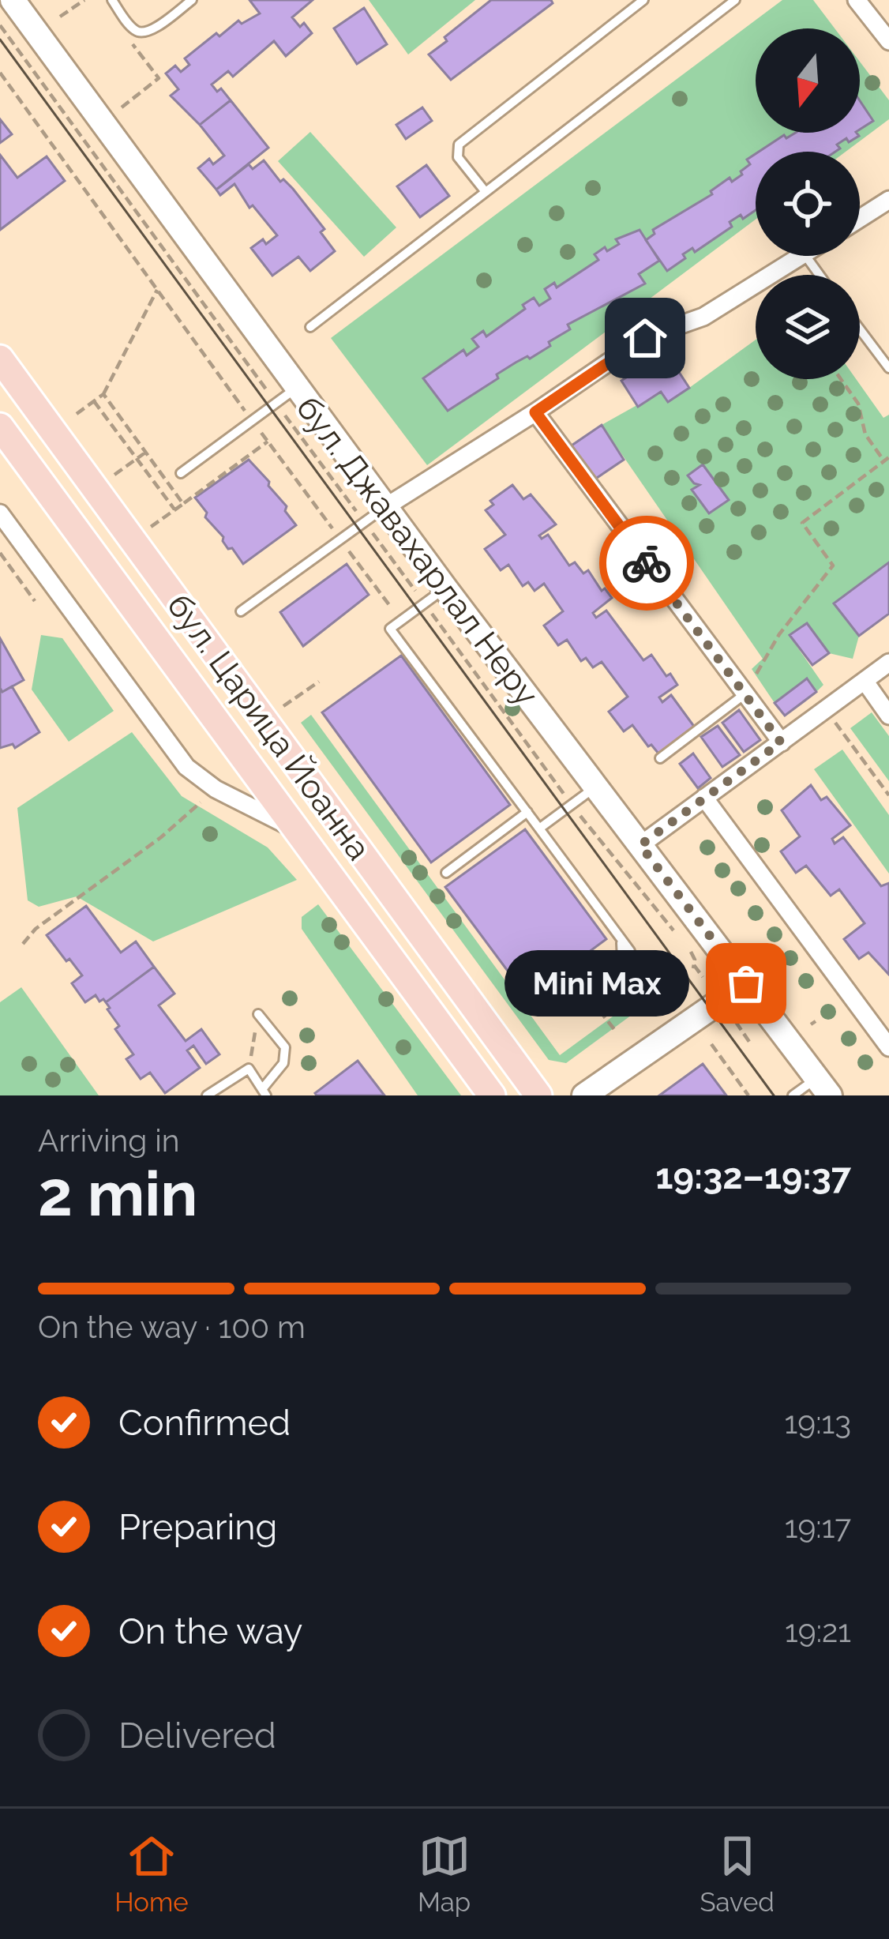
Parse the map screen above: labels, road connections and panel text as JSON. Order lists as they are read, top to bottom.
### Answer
{
  "streets": {
    "main road": ["бул. Царица Йоанна"],
    "street": ["бул. Джавахарлал Неру"]
  },
  "places": ["Mini Max"],
  "north": "bottom",
  "page": {
    "bubble": "Mini Max",
    "heading": ["2 min", "Arriving in", "19:32–19:37"],
    "bar": "On the way · 100 m",
    "list": [
      ["Confirmed", "19:13"],
      ["Preparing", "19:17"],
      ["On the way", "19:21"],
      "Delivered"
    ],
    "tabs": ["Home", "Map", "Saved"]
  }
}
